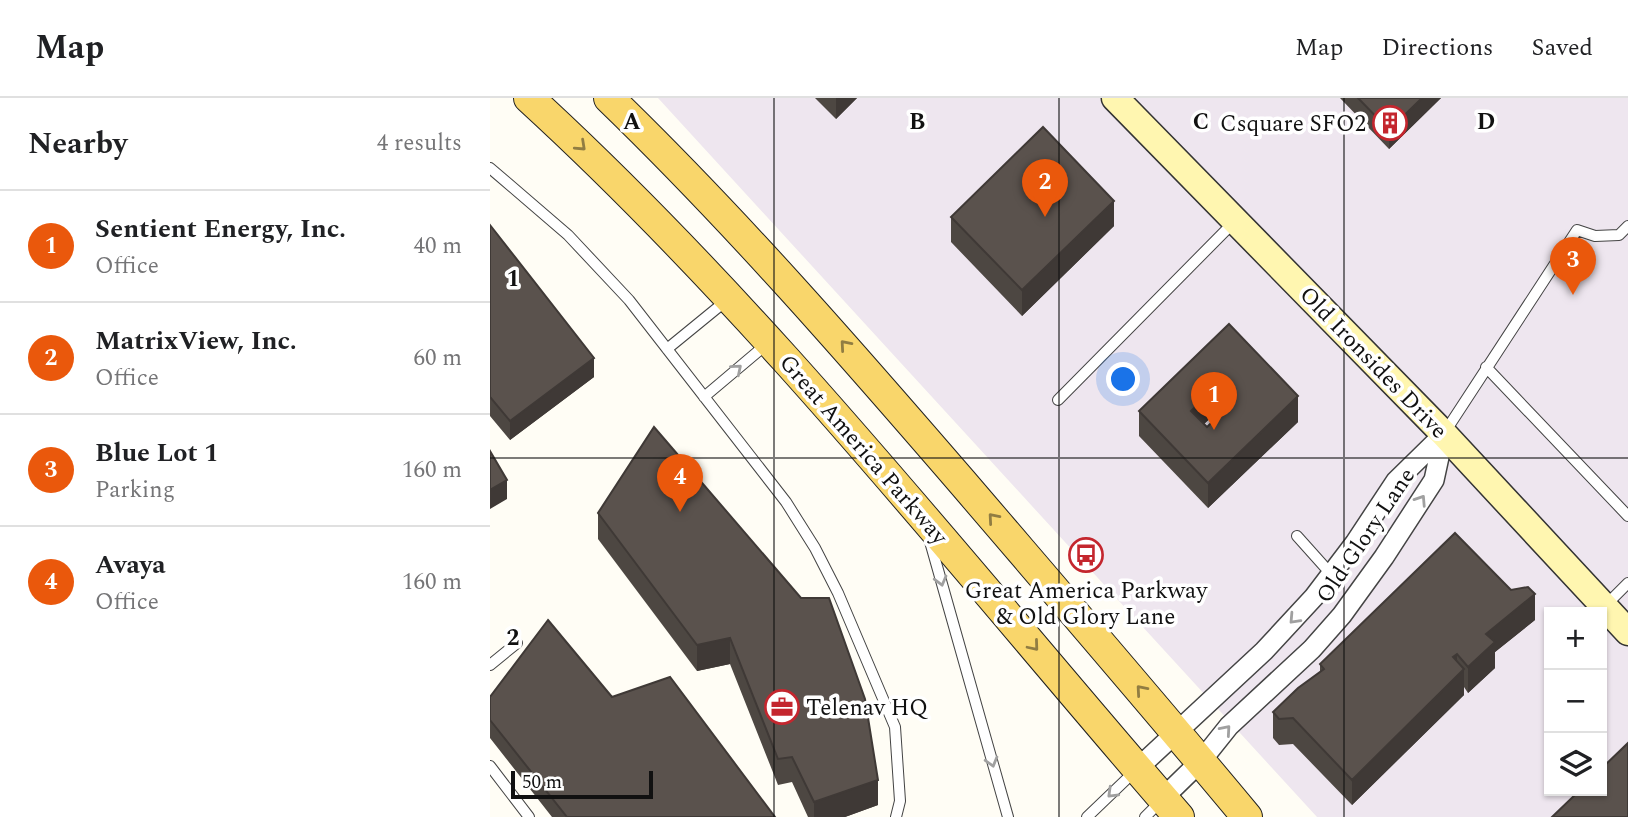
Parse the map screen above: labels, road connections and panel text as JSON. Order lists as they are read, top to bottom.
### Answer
{
  "streets": {
    "main road": ["Great America Parkway"],
    "street": ["Old Ironsides Drive", "Old Glory Lane"]
  },
  "crossings": [
    ["Old Ironsides Drive", "Old Glory Lane"],
    ["Great America Parkway", "Old Glory Lane"]
  ],
  "places": {
    "building": ["Csquare SFO2"],
    "bus stop": ["Great America Parkway & Old Glory Lane"],
    "office": ["Telenav HQ"]
  },
  "scale_bar": "50 m",
  "page": {
    "header": "Map",
    "nav": ["Map", "Directions", "Saved"],
    "heading": ["Nearby", "4 results"],
    "pins": [
      "2",
      "3",
      "1",
      "4"
    ],
    "list": [
      {
        "mark": "1",
        "name": "Sentient Energy, Inc.",
        "note": "Office",
        "value": "40 m"
      },
      {
        "mark": "2",
        "name": "MatrixView, Inc.",
        "note": "Office",
        "value": "60 m"
      },
      {
        "mark": "3",
        "name": "Blue Lot 1",
        "note": "Parking",
        "value": "160 m"
      },
      {
        "mark": "4",
        "name": "Avaya",
        "note": "Office",
        "value": "160 m"
      }
    ],
    "map_buttons": ["+", "−"],
    "scale": "50 m"
  },
  "grid": {
    "columns": [
      "A",
      "B",
      "C",
      "D"
    ],
    "rows": ["1", "2"]
  }
}
